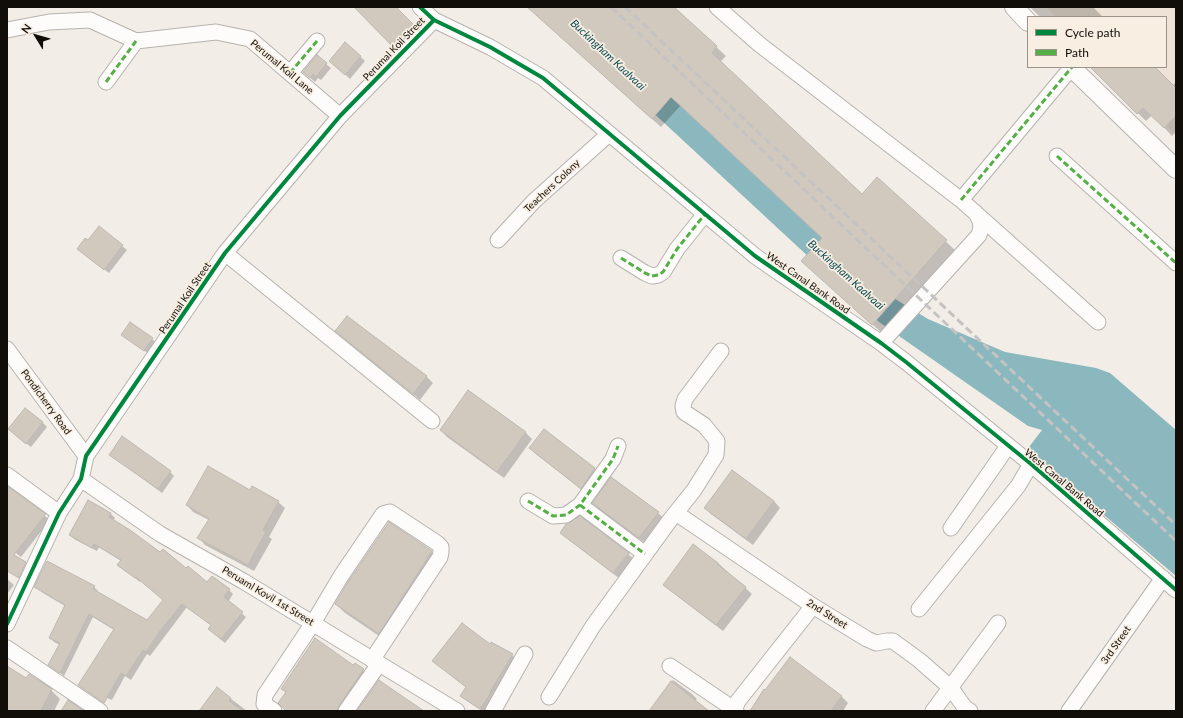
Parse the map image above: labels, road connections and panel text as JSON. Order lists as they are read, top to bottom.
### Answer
{
  "streets": {
    "street": [
      "Perumal Koil Street",
      "Perumal Koil Lane",
      "Teachers Colony",
      "West Canal Bank Road",
      "Pondicherry Road",
      "Peruaml Kovil 1st Street",
      "2nd Street",
      "3rd Street"
    ]
  },
  "crossings": [
    ["Perumal Koil Street", "Perumal Koil Lane"],
    ["Perumal Koil Street", "West Canal Bank Road"],
    ["Perumal Koil Street", "Pondicherry Road"],
    ["Perumal Koil Street", "Peruaml Kovil 1st Street"],
    ["Teachers Colony", "West Canal Bank Road"],
    ["West Canal Bank Road", "3rd Street"]
  ],
  "water": ["Buckingham Kaalvaai"],
  "legend": ["Cycle path", "Path"],
  "north": "top left"
}
